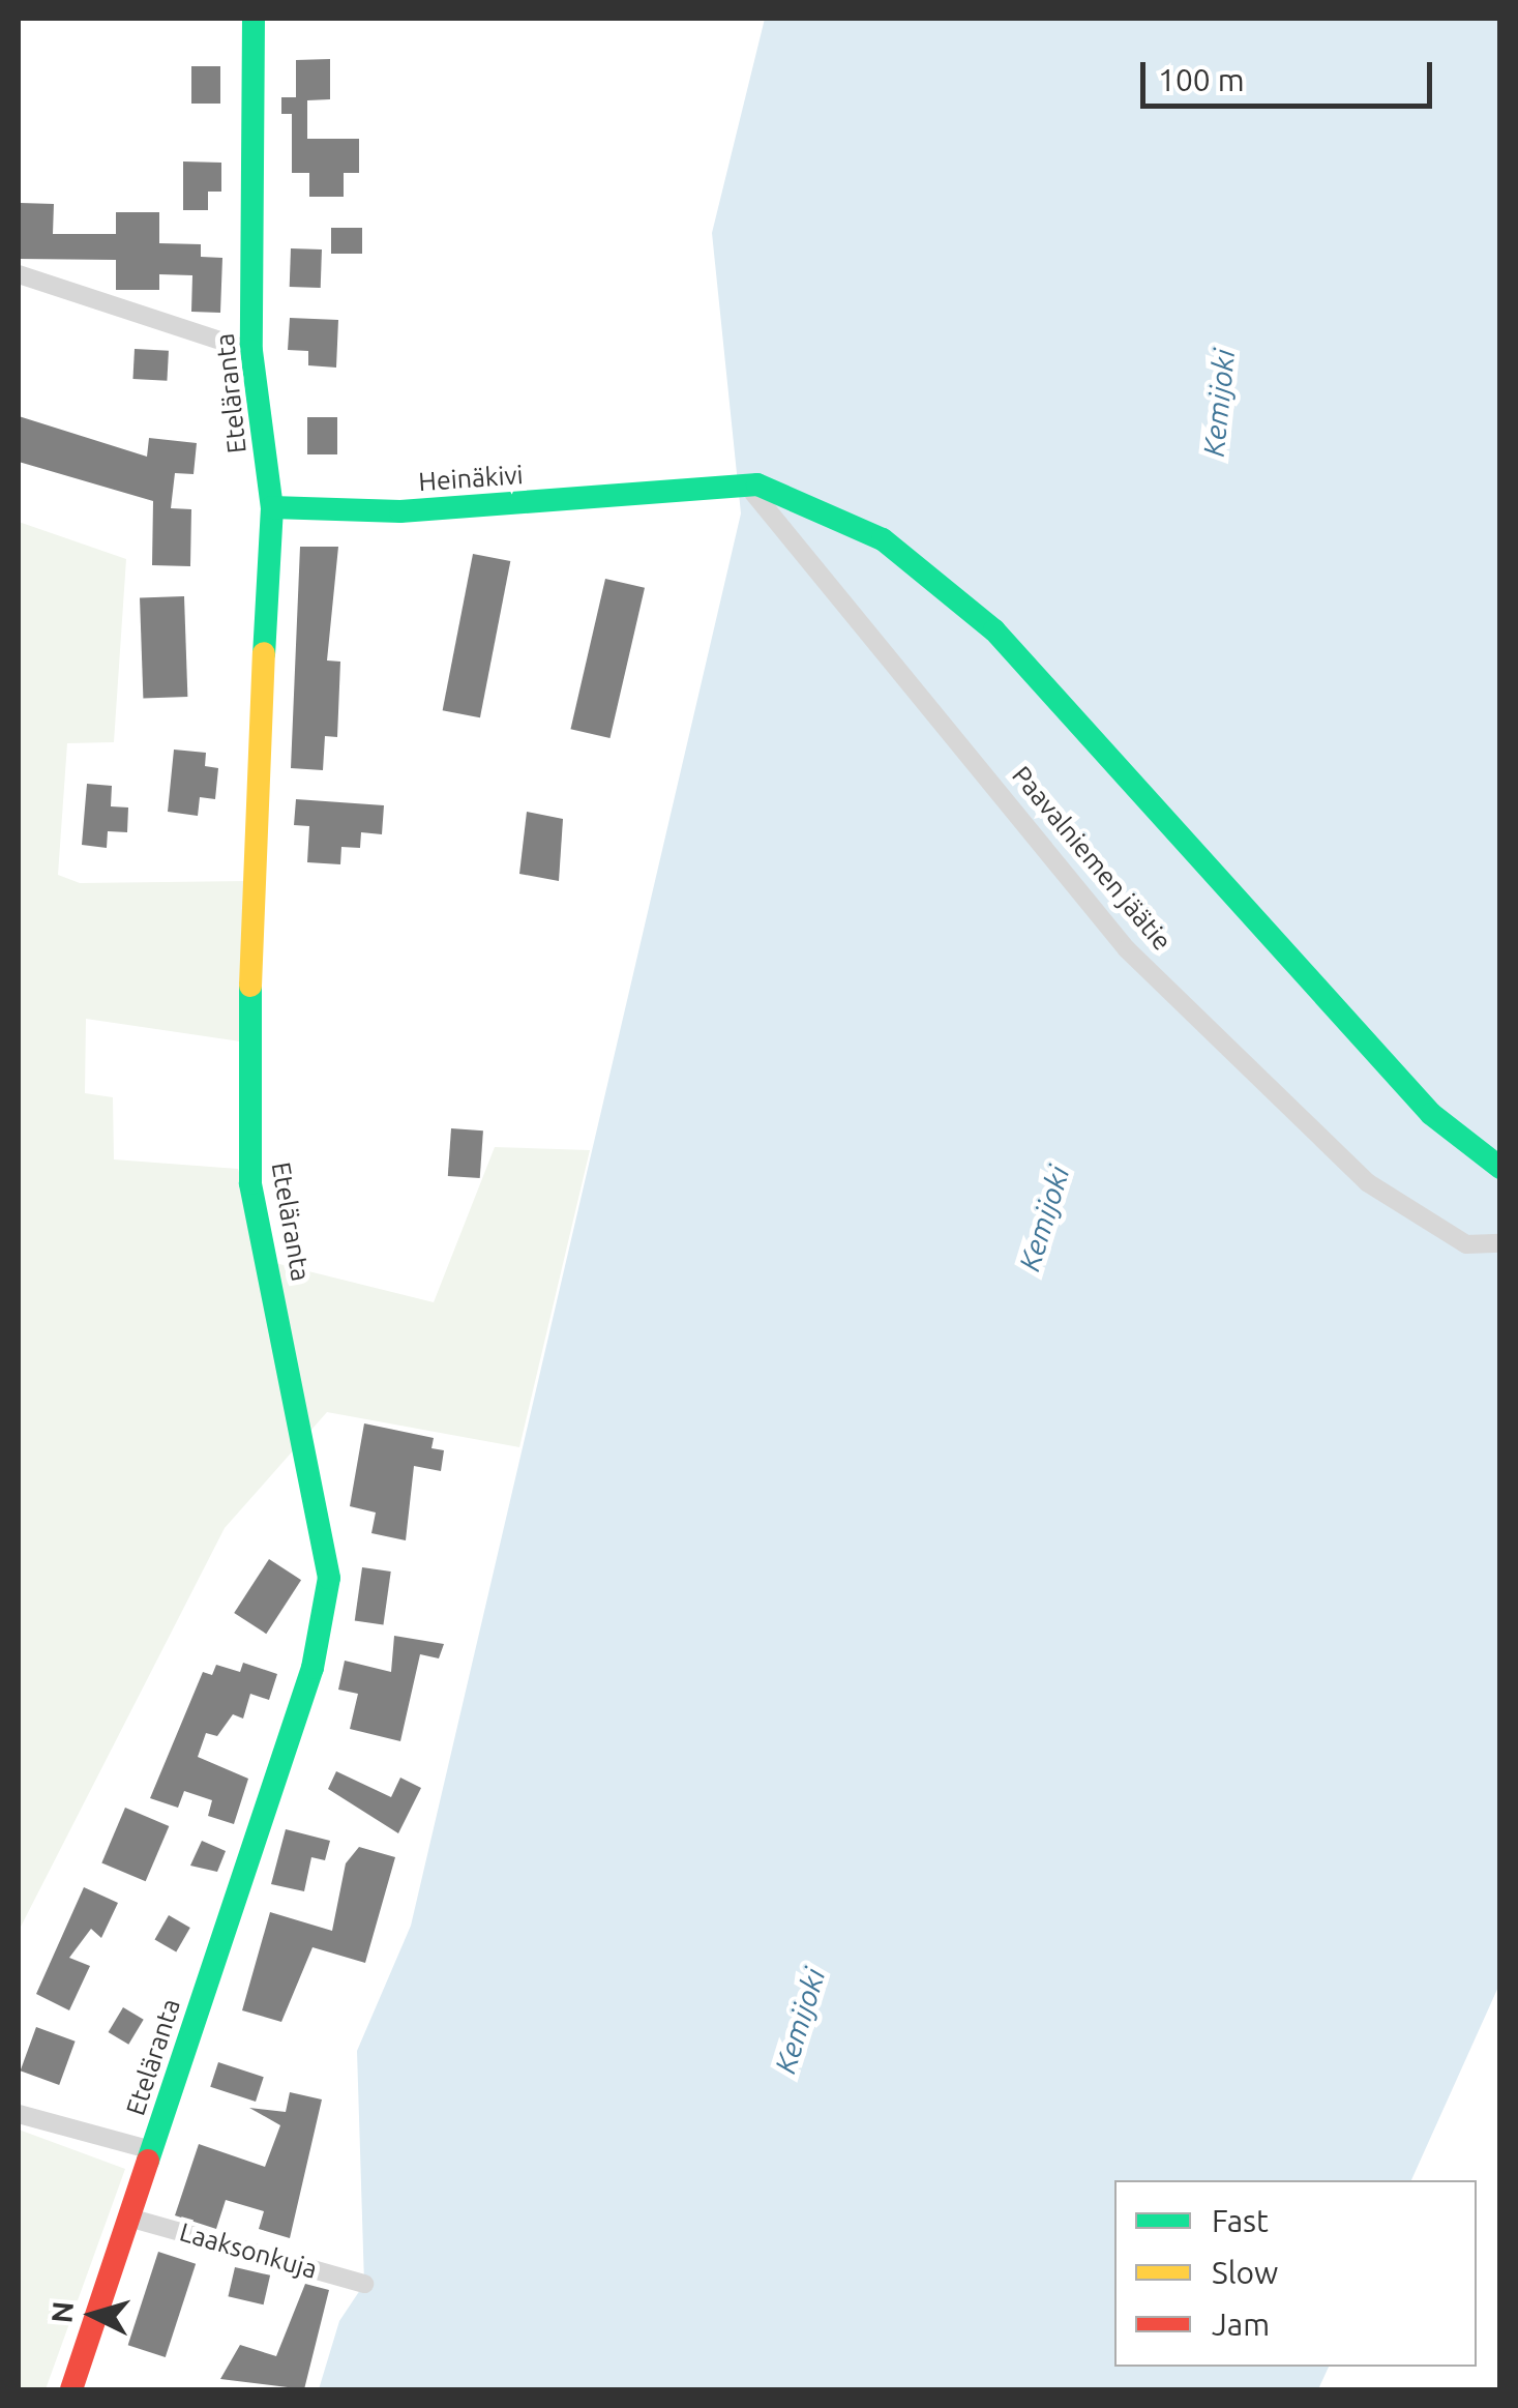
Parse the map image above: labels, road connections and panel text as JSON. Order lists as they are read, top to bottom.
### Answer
{
  "streets": {
    "street": [
      "Eteläranta",
      "Heinäkivi",
      "Paavalniemen jäätie",
      "Laaksonkuja"
    ]
  },
  "crossings": [
    ["Eteläranta", "Heinäkivi"],
    ["Eteläranta", "Laaksonkuja"],
    ["Heinäkivi", "Paavalniemen jäätie"]
  ],
  "water": ["Kemijoki"],
  "legend": ["Fast", "Slow", "Jam"],
  "scale_bar": "100 m",
  "north": "left"
}
